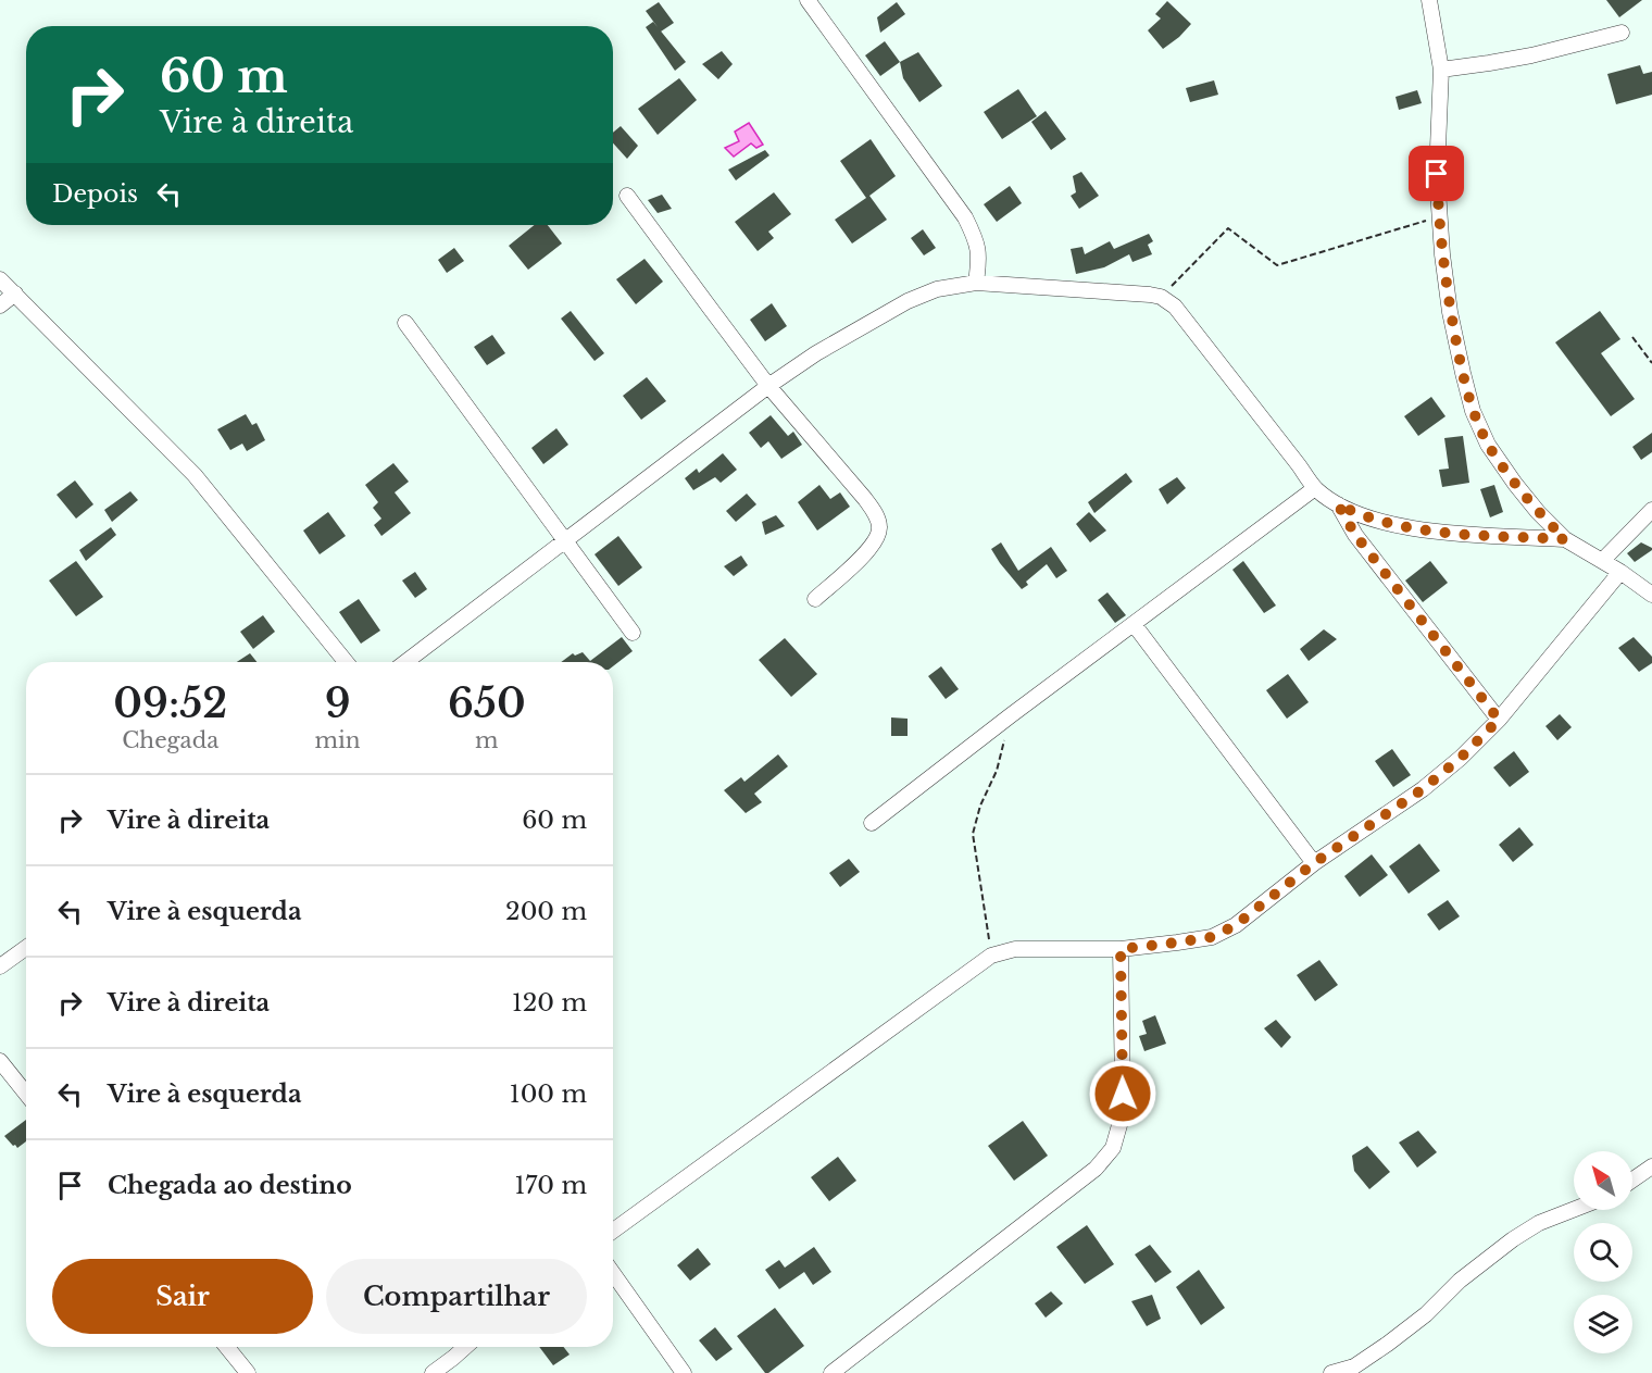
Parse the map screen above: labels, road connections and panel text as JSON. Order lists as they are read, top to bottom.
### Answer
{
  "north": "top left",
  "page": {
    "turn": ["60 m", "Vire à direita"],
    "then": "Depois",
    "eta": [
      "09:52",
      "Chegada",
      "9",
      "min",
      "650",
      "m"
    ],
    "list": [
      {
        "name": "Vire à direita",
        "value": "60 m"
      },
      {
        "name": "Vire à esquerda",
        "value": "200 m"
      },
      {
        "name": "Vire à direita",
        "value": "120 m"
      },
      {
        "name": "Vire à esquerda",
        "value": "100 m"
      },
      {
        "name": "Chegada ao destino",
        "value": "170 m"
      }
    ],
    "buttons": ["Sair", "Compartilhar"]
  }
}
